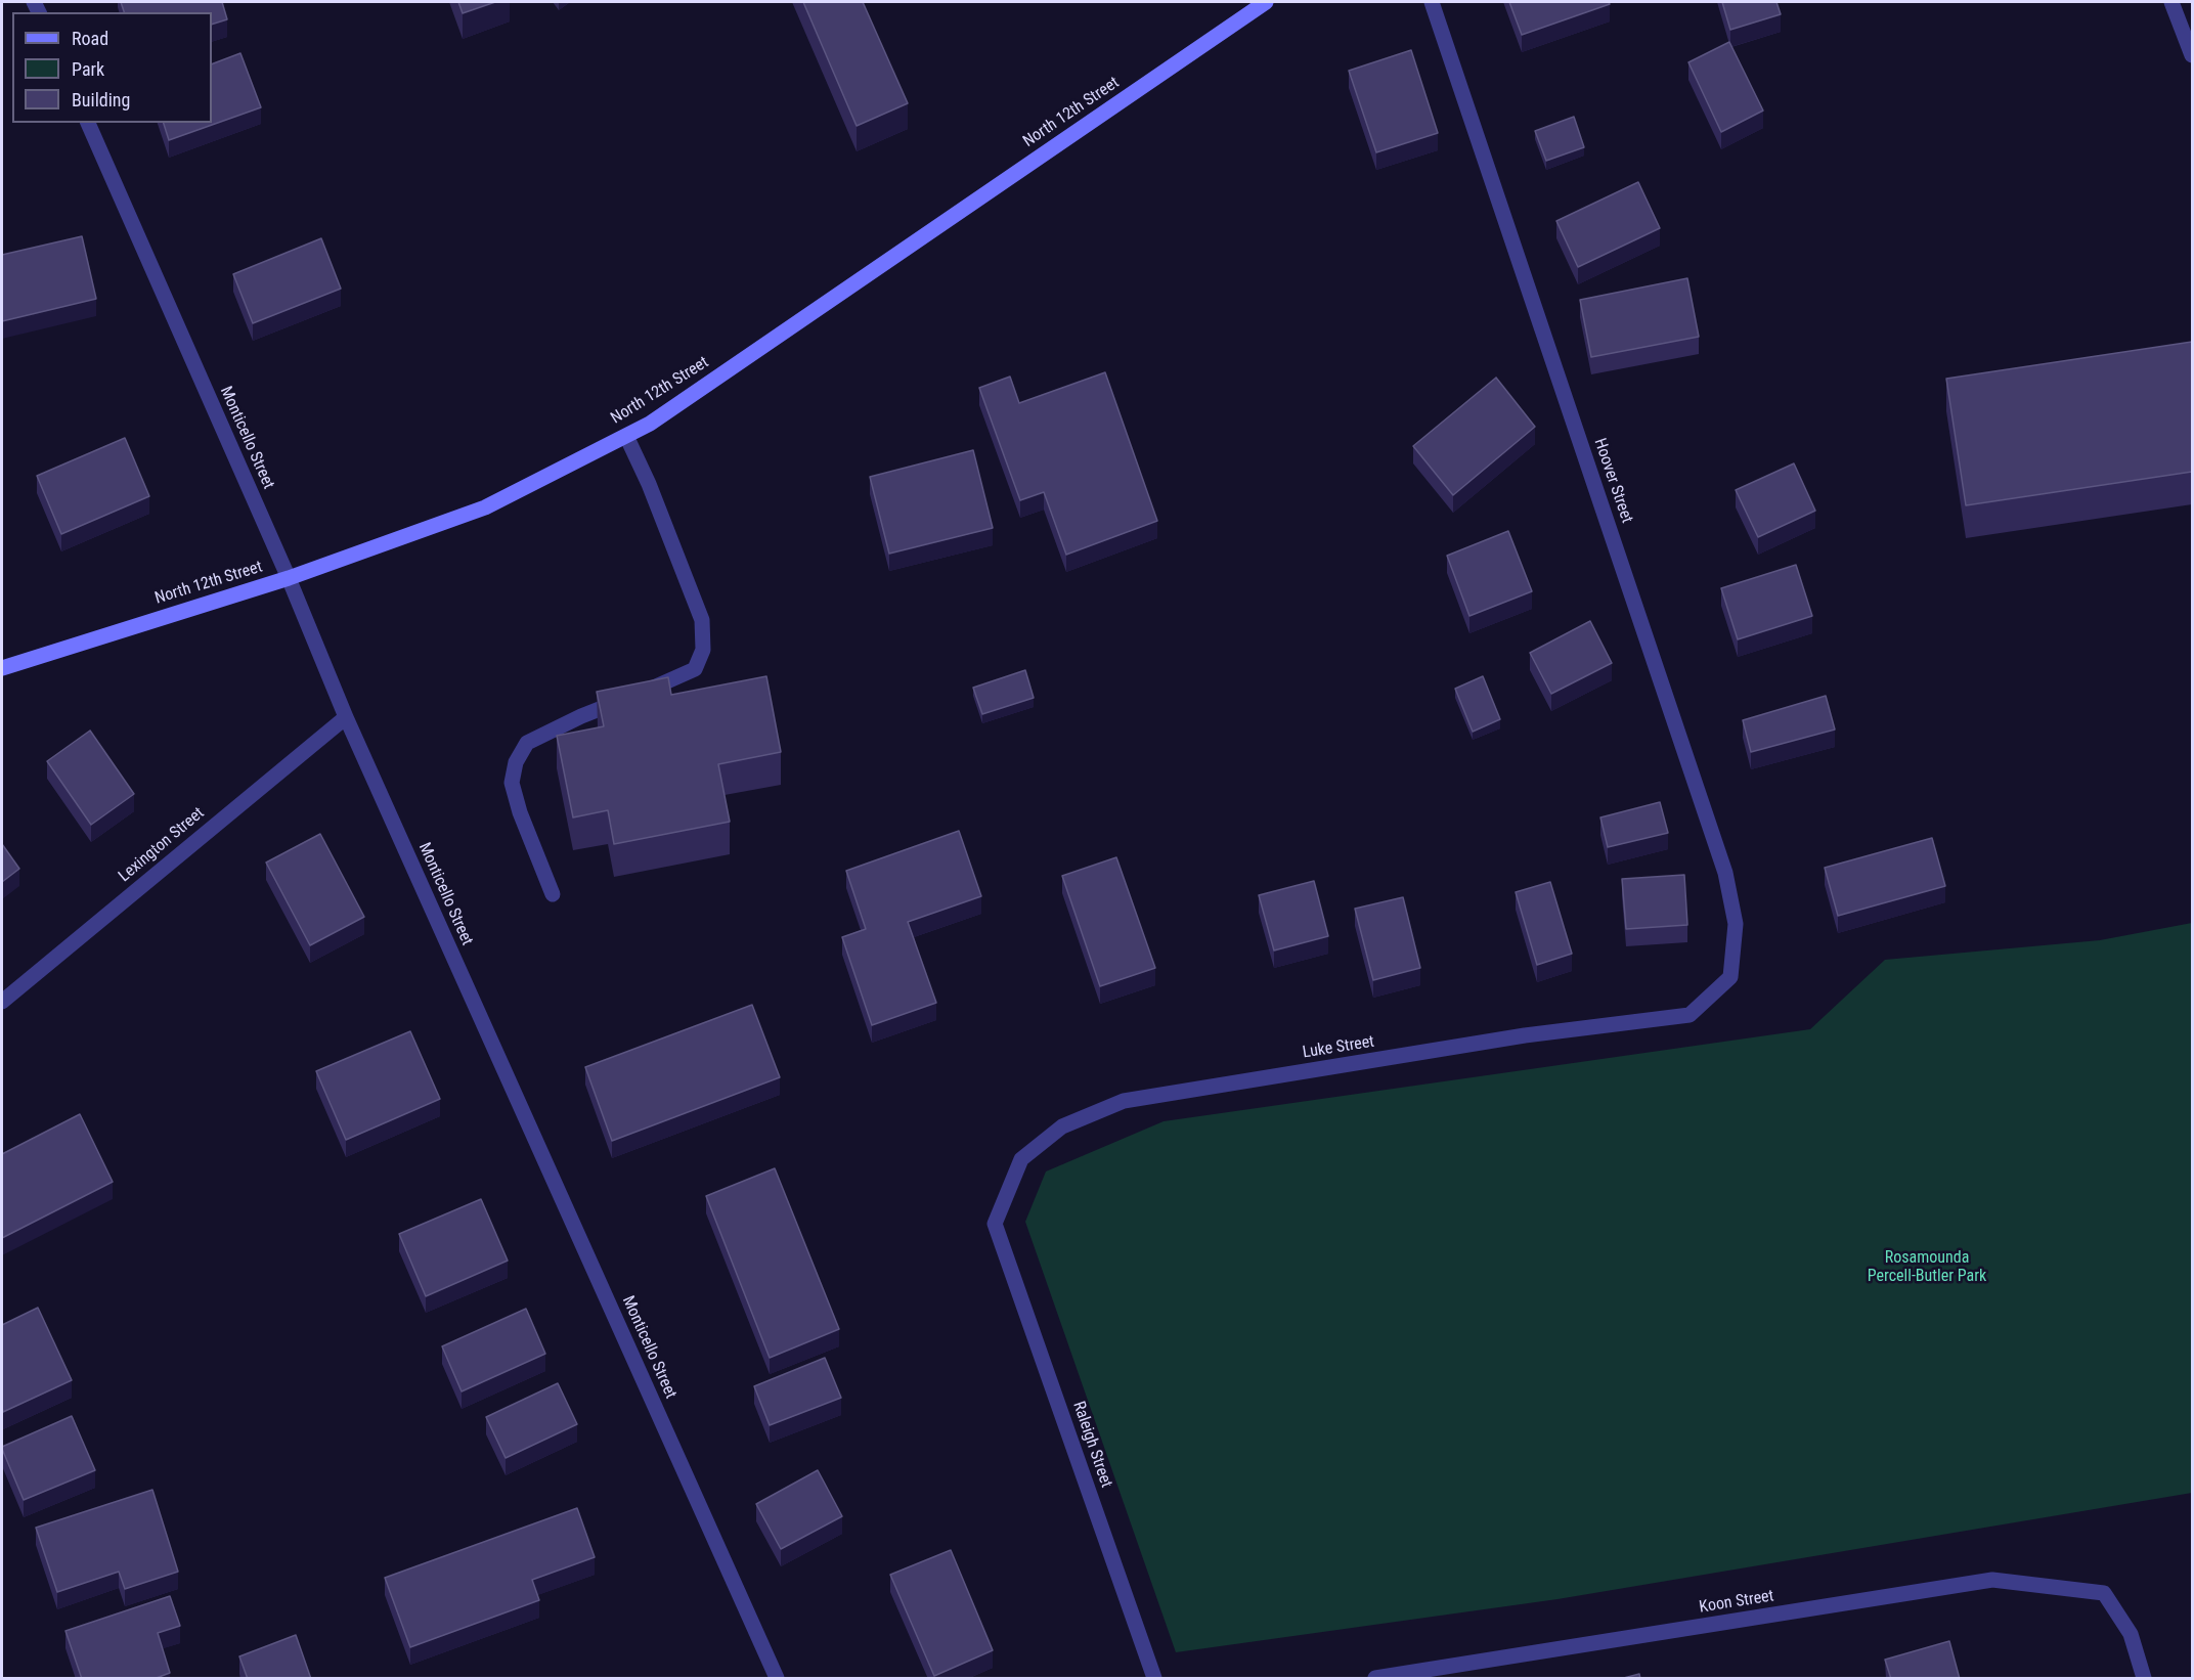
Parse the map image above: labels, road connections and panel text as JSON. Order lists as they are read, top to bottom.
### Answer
{
  "streets": {
    "main road": ["North 12th Street"],
    "street": [
      "Monticello Street",
      "Hoover Street",
      "Lexington Street",
      "Luke Street",
      "Raleigh Street",
      "Koon Street"
    ]
  },
  "crossings": [
    ["North 12th Street", "Monticello Street"],
    ["Monticello Street", "Lexington Street"],
    ["Hoover Street", "Luke Street"],
    ["Luke Street", "Raleigh Street"]
  ],
  "parks": ["Rosamounda Percell-Butler Park"],
  "legend": ["Road", "Park", "Building"]
}
